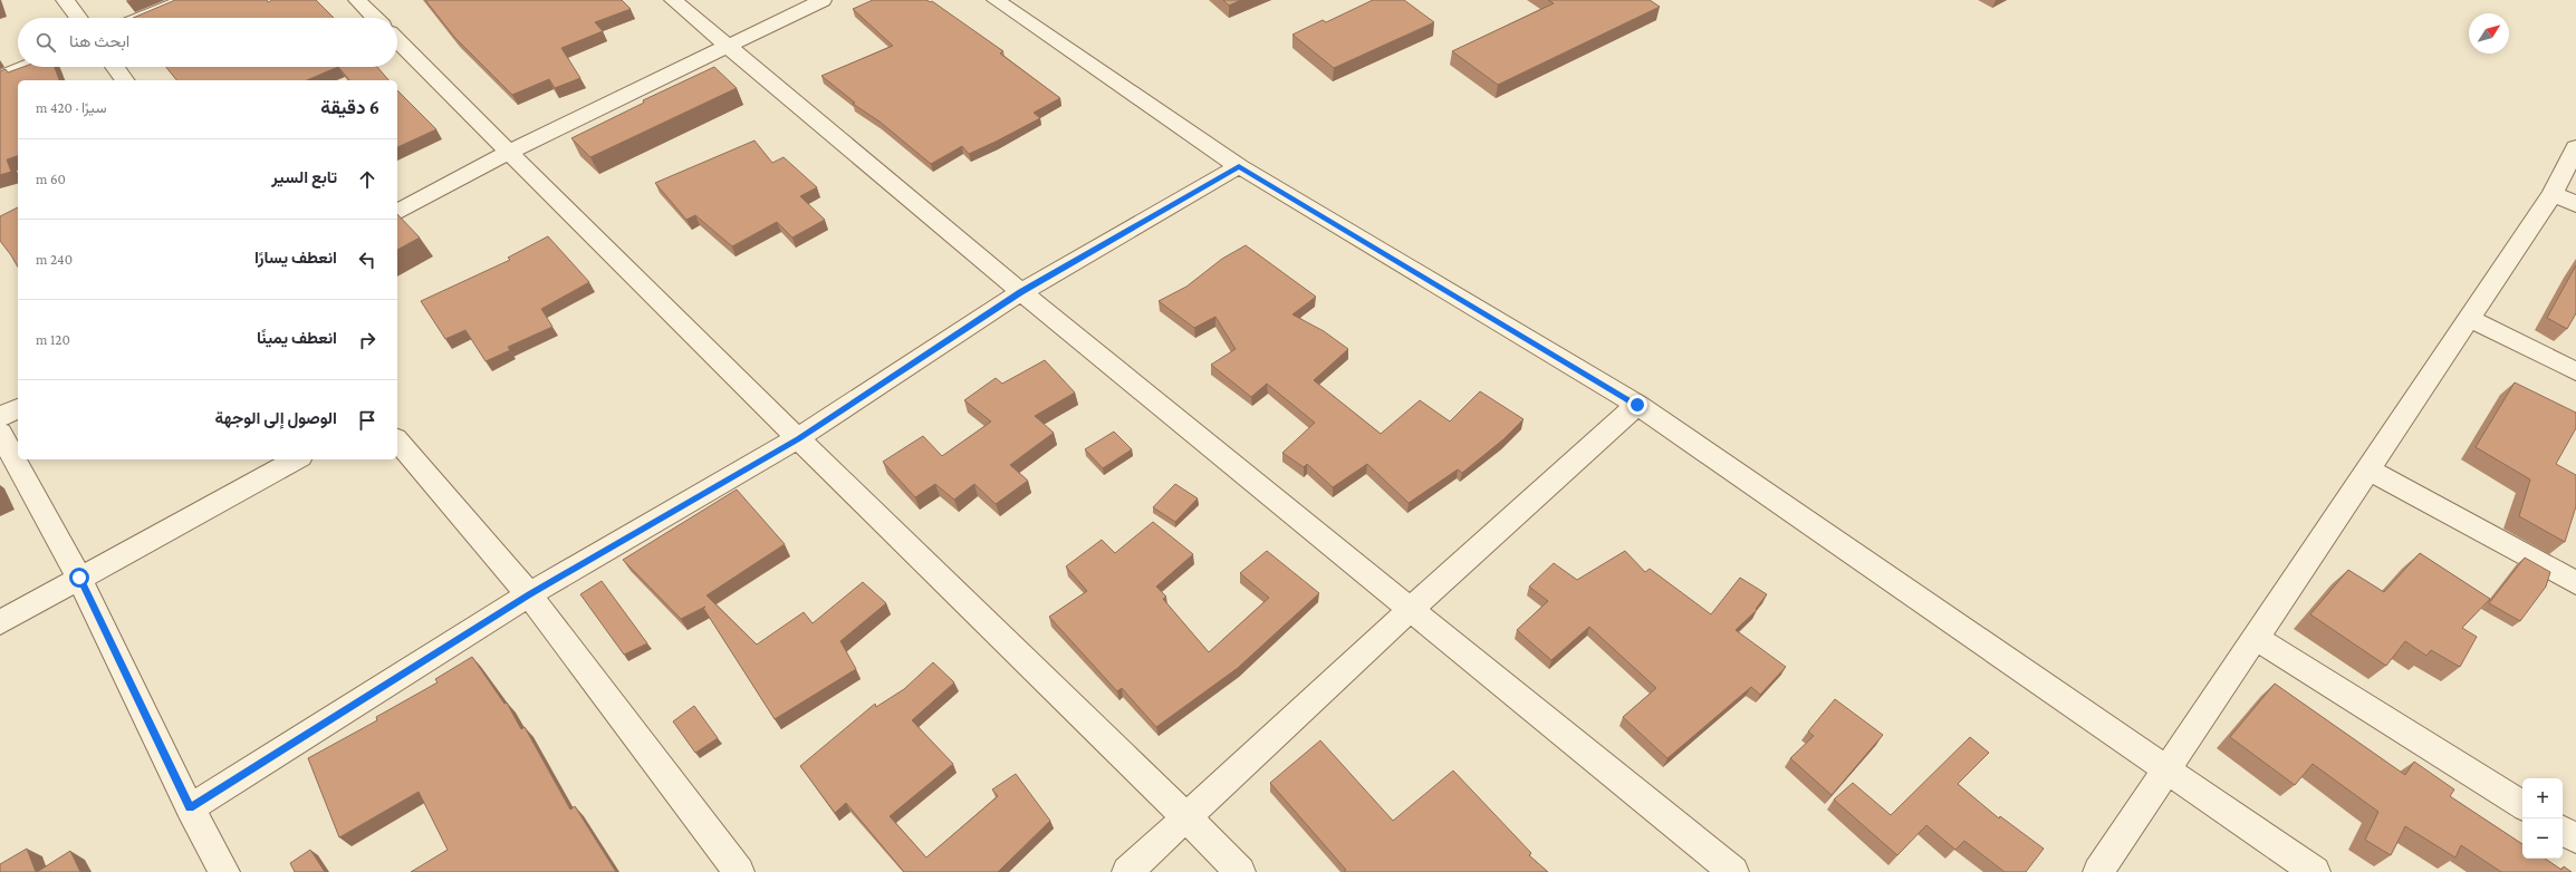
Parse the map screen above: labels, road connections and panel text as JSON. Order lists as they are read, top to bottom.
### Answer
{
  "north": "top right",
  "page": {
    "search": "ابحث هنا",
    "heading": ["6 دقيقة", "سيرًا · 420 m"],
    "list": [
      ["تابع السير", "60 m"],
      ["انعطف يسارًا", "240 m"],
      ["انعطف يمينًا", "120 m"],
      "الوصول إلى الوجهة"
    ],
    "map_buttons": ["+", "−"]
  }
}
